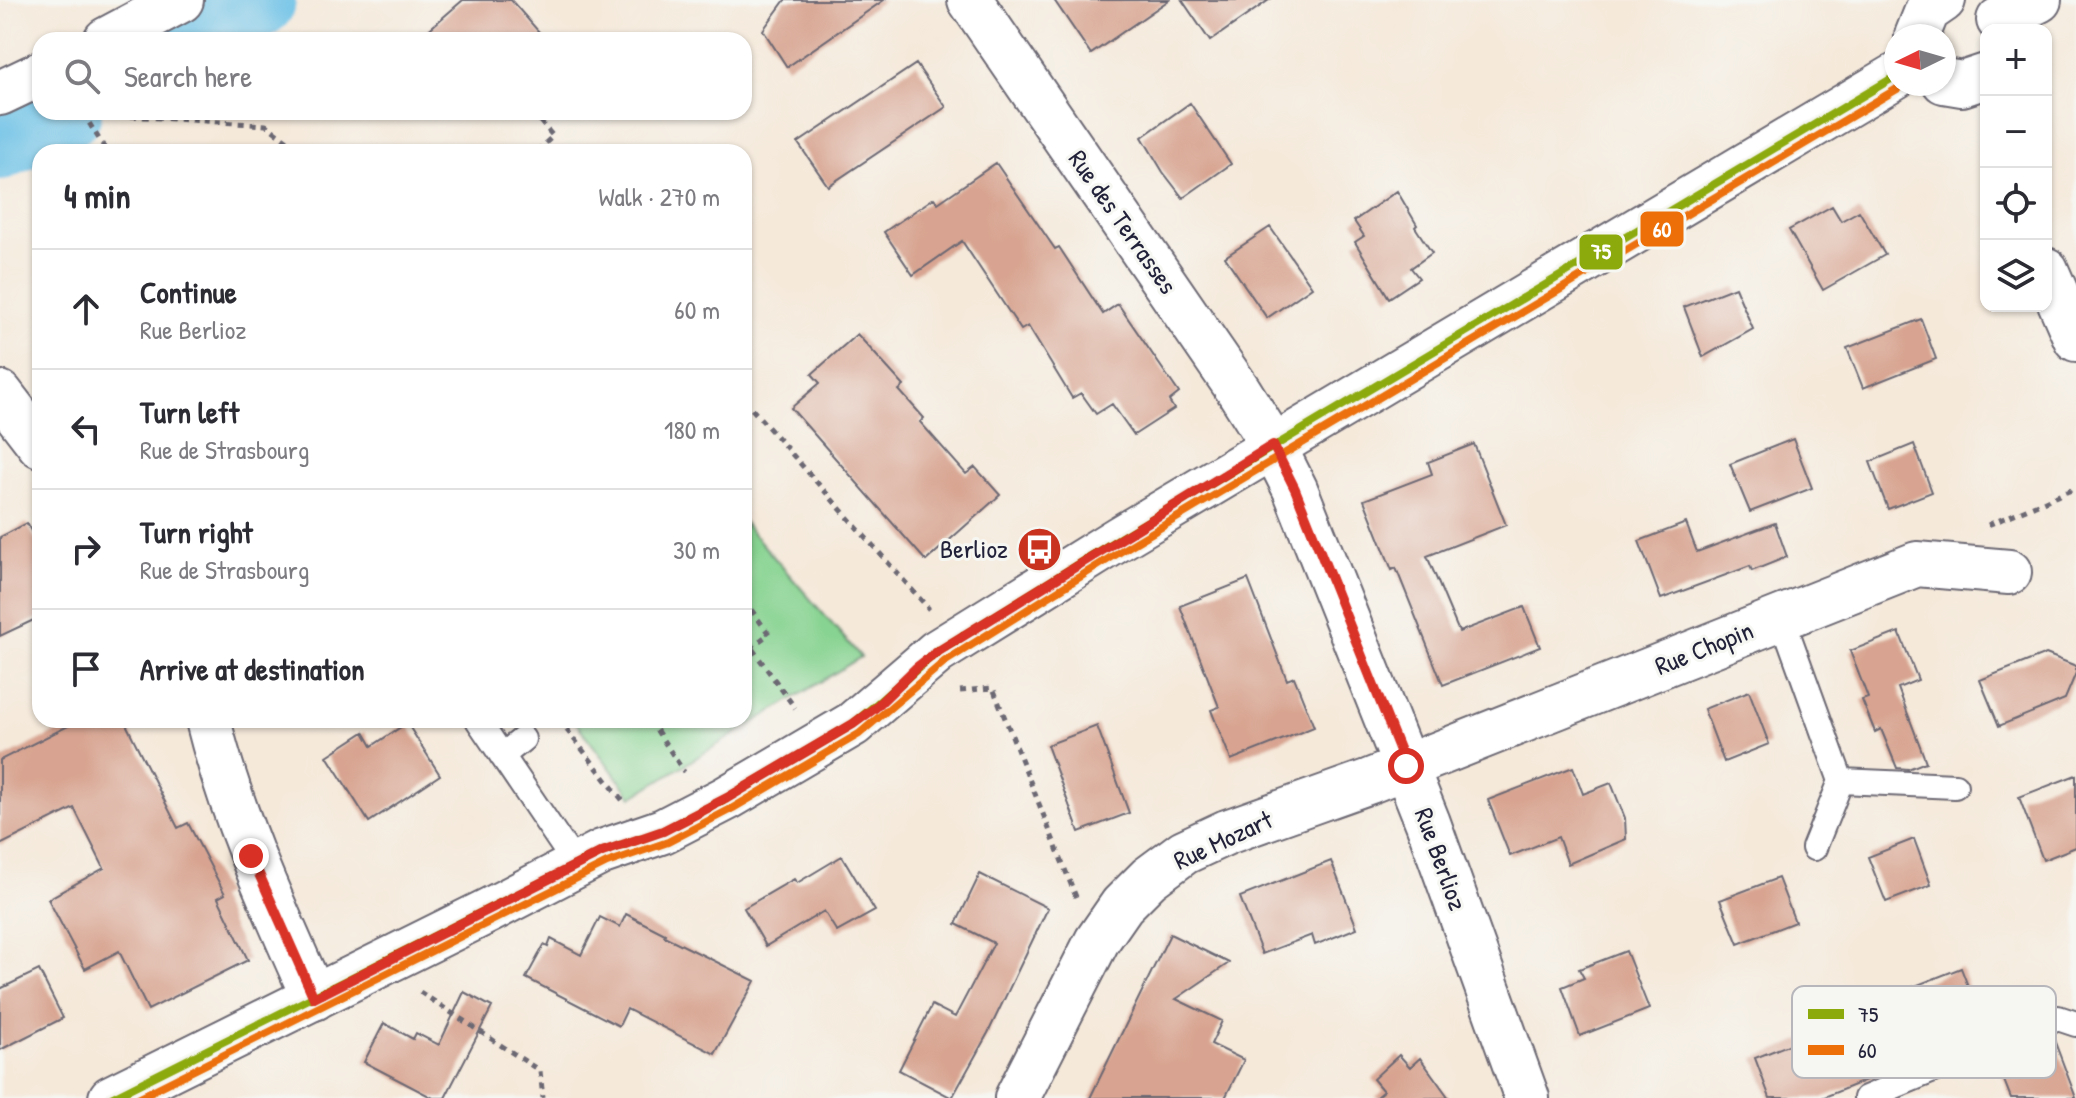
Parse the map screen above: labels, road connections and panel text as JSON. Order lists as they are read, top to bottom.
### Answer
{
  "streets": {
    "street": [
      "Rue des Terrasses",
      "Rue Chopin",
      "Rue Mozart",
      "Rue Berlioz"
    ]
  },
  "crossings": [
    ["Rue des Terrasses", "Rue Berlioz"],
    ["Rue Chopin", "Rue Mozart"],
    ["Rue Chopin", "Rue Berlioz"],
    ["Rue Mozart", "Rue Berlioz"]
  ],
  "places": {
    "bus stop": ["Berlioz"]
  },
  "lines": ["transit line 75", "transit line 60"],
  "legend": ["75", "60"],
  "north": "left",
  "page": {
    "map_buttons": ["+", "−"],
    "search": "Search here",
    "heading": ["4 min", "Walk · 270 m"],
    "list": [
      ["Continue", "Rue Berlioz", "60 m"],
      ["Turn left", "Rue de Strasbourg", "180 m"],
      ["Turn right", "Rue de Strasbourg", "30 m"],
      "Arrive at destination"
    ]
  }
}
